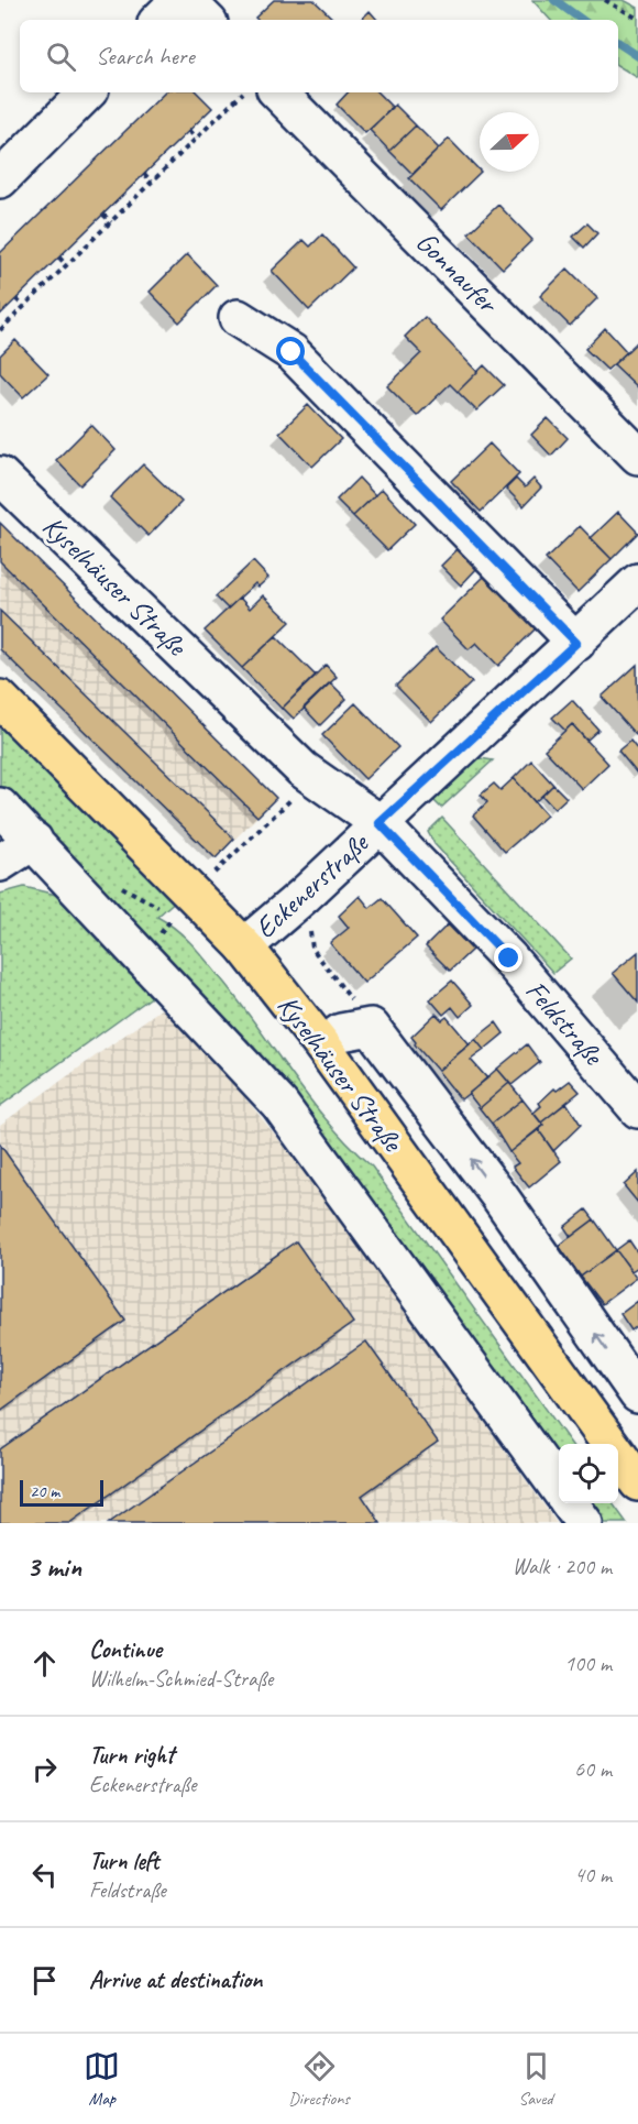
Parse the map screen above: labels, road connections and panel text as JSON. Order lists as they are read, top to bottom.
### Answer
{
  "streets": {
    "main road": ["Kyselhäuser Straße"],
    "street": ["Gonnaufer", "Eckenerstraße", "Feldstraße"]
  },
  "crossings": [
    ["Kyselhäuser Straße", "Eckenerstraße"],
    ["Kyselhäuser Straße", "Feldstraße"],
    ["Eckenerstraße", "Feldstraße"]
  ],
  "scale_bar": "20 m",
  "north": "right",
  "page": {
    "search": "Search here",
    "scale": "20 m",
    "heading": ["3 min", "Walk · 200 m"],
    "list": [
      ["Continue", "Wilhelm-Schmied-Straße", "100 m"],
      ["Turn right", "Eckenerstraße", "60 m"],
      ["Turn left", "Feldstraße", "40 m"],
      "Arrive at destination"
    ],
    "nav": ["Map", "Directions", "Saved"]
  }
}
